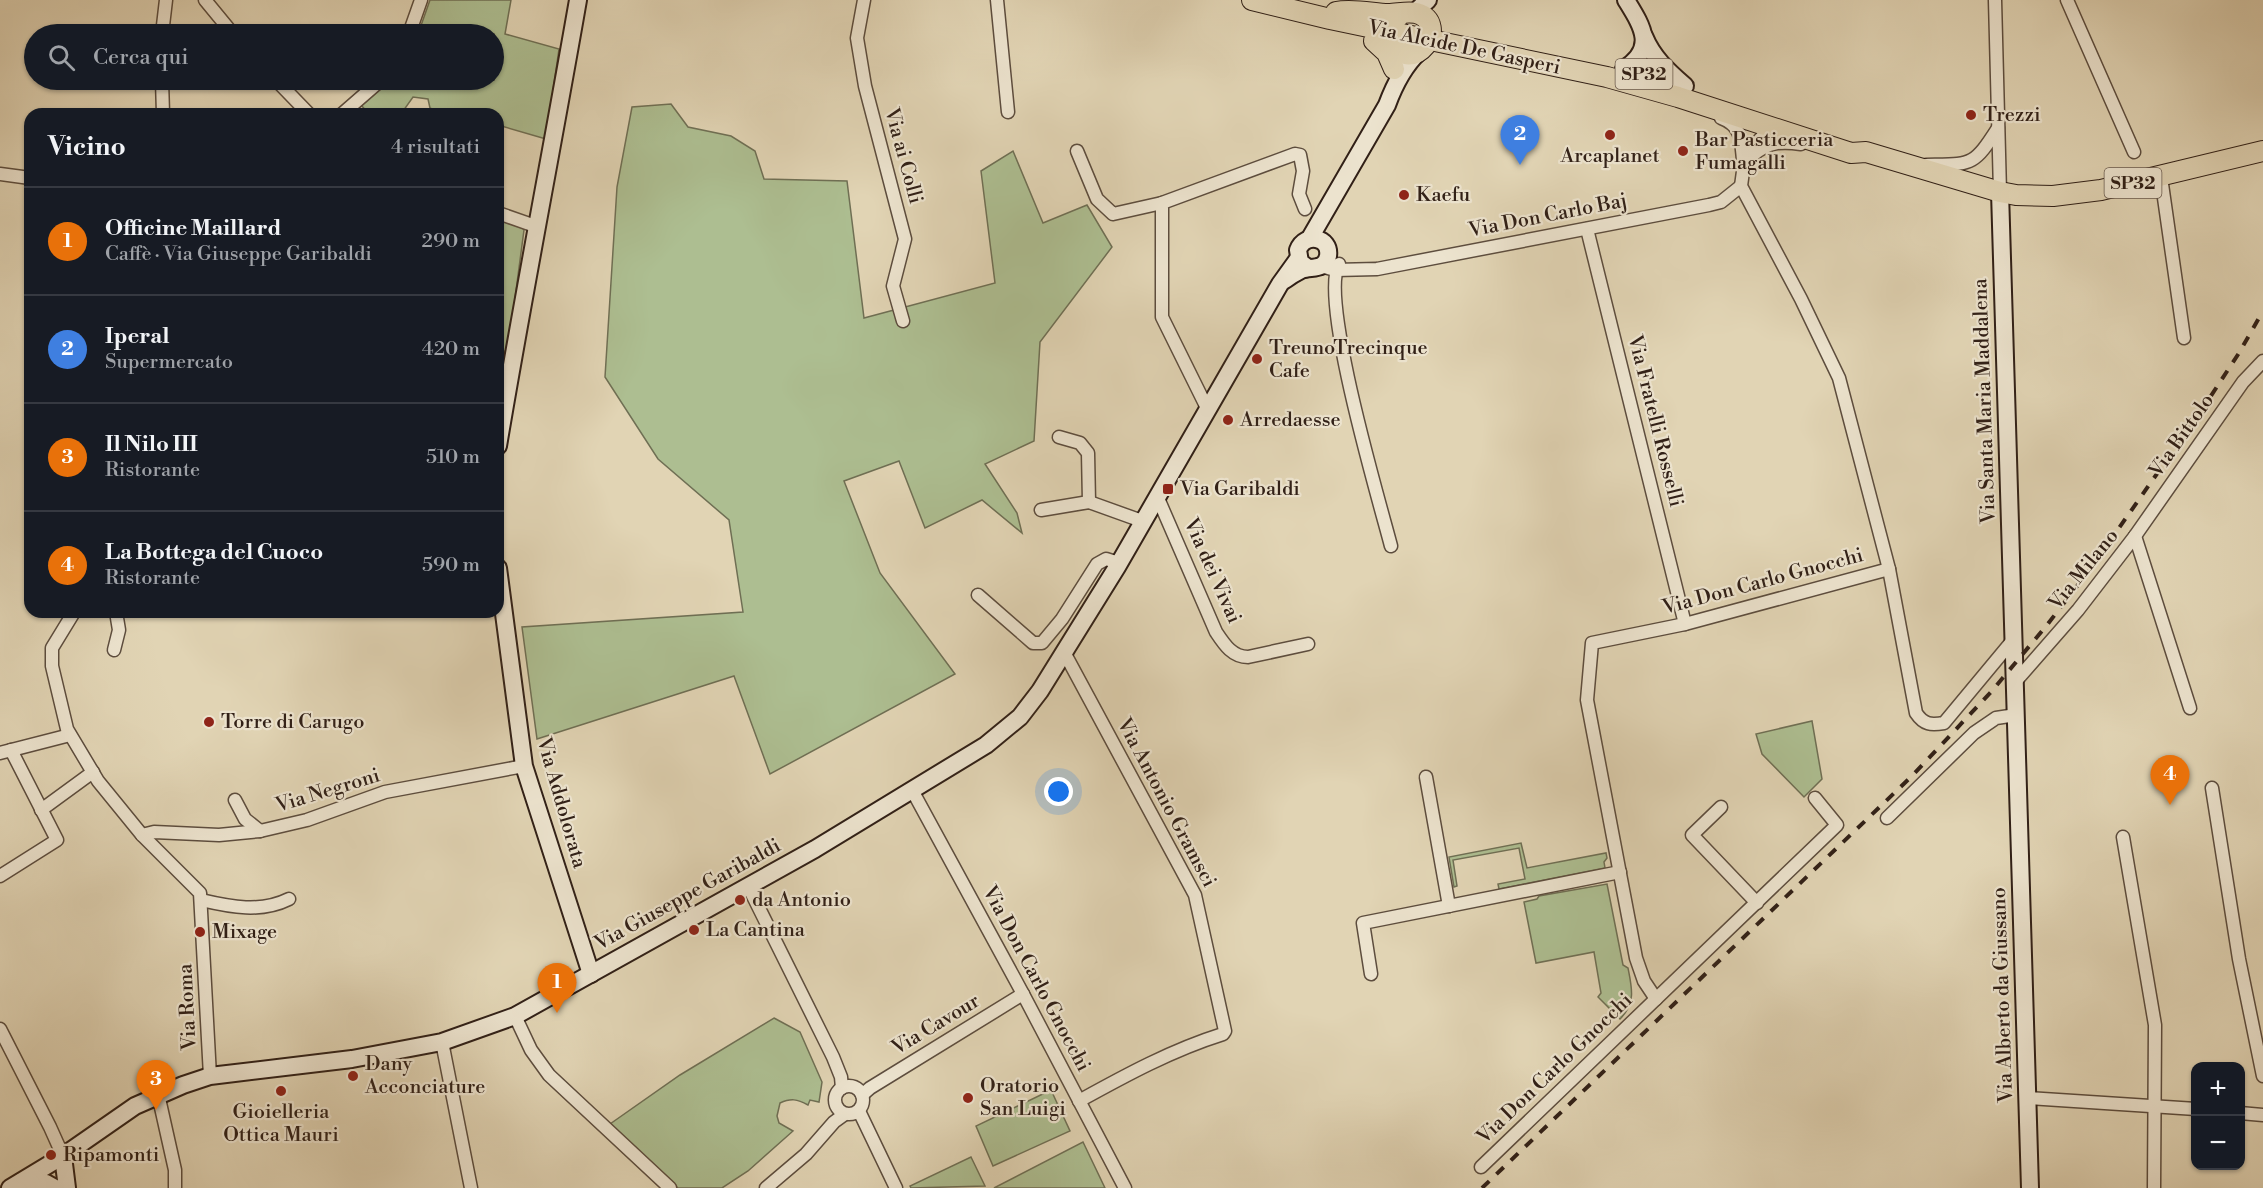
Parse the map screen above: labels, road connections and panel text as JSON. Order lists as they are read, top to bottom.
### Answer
{
  "streets": {
    "main road": ["Via Alcide De Gasperi", "SP32"],
    "street": [
      "Via ai Colli",
      "Via Don Carlo Baj",
      "Via Santa Maria Maddalena",
      "Via Fratelli Rosselli",
      "Via Bittolo",
      "Via Milano",
      "Via dei Vivai",
      "Via Don Carlo Gnocchi",
      "Via Negroni",
      "Via Addolorata",
      "Via Antonio Gramsci",
      "Via Giuseppe Garibaldi",
      "Via Alberto da Giussano",
      "Via Roma",
      "Via Cavour"
    ]
  },
  "crossings": [
    ["Via Alcide De Gasperi", "Via Santa Maria Maddalena"],
    ["Via Alcide De Gasperi", "Via Giuseppe Garibaldi"],
    ["Via Don Carlo Baj", "Via Fratelli Rosselli"],
    ["Via Don Carlo Baj", "Via Giuseppe Garibaldi"],
    ["Via Santa Maria Maddalena", "Via Milano"],
    ["Via Santa Maria Maddalena", "Via Don Carlo Gnocchi"],
    ["Via Santa Maria Maddalena", "Via Alberto da Giussano"],
    ["Via Fratelli Rosselli", "Via Don Carlo Gnocchi"],
    ["Via Bittolo", "Via Milano"],
    ["Via dei Vivai", "Via Giuseppe Garibaldi"],
    ["Via Don Carlo Gnocchi", "Via Antonio Gramsci"],
    ["Via Don Carlo Gnocchi", "Via Giuseppe Garibaldi"],
    ["Via Don Carlo Gnocchi", "Via Cavour"],
    ["Via Negroni", "Via Addolorata"],
    ["Via Addolorata", "Via Giuseppe Garibaldi"],
    ["Via Antonio Gramsci", "Via Giuseppe Garibaldi"],
    ["Via Giuseppe Garibaldi", "Via Roma"]
  ],
  "places": {
    "other": [
      "Trezzi",
      "Arcaplanet",
      "Bar Pasticceria Fumagalli",
      "Kaefu",
      "TreunoTrecinque Cafe",
      "Arredaesse",
      "Torre di Carugo",
      "da Antonio",
      "La Cantina",
      "Mixage",
      "Dany Acconciature",
      "Gioielleria Ottica Mauri",
      "Oratorio San Luigi",
      "Ripamonti"
    ],
    "transit": ["Via Garibaldi"]
  },
  "page": {
    "search": "Cerca qui",
    "heading": ["Vicino", "4 risultati"],
    "pins": [
      "2",
      "4",
      "1",
      "3"
    ],
    "list": [
      {
        "mark": "1",
        "name": "Officine Maillard",
        "note": "Caffè · Via Giuseppe Garibaldi",
        "value": "290 m"
      },
      {
        "mark": "2",
        "name": "Iperal",
        "note": "Supermercato",
        "value": "420 m"
      },
      {
        "mark": "3",
        "name": "Il Nilo III",
        "note": "Ristorante",
        "value": "510 m"
      },
      {
        "mark": "4",
        "name": "La Bottega del Cuoco",
        "note": "Ristorante",
        "value": "590 m"
      }
    ],
    "map_buttons": ["+", "−"]
  }
}
